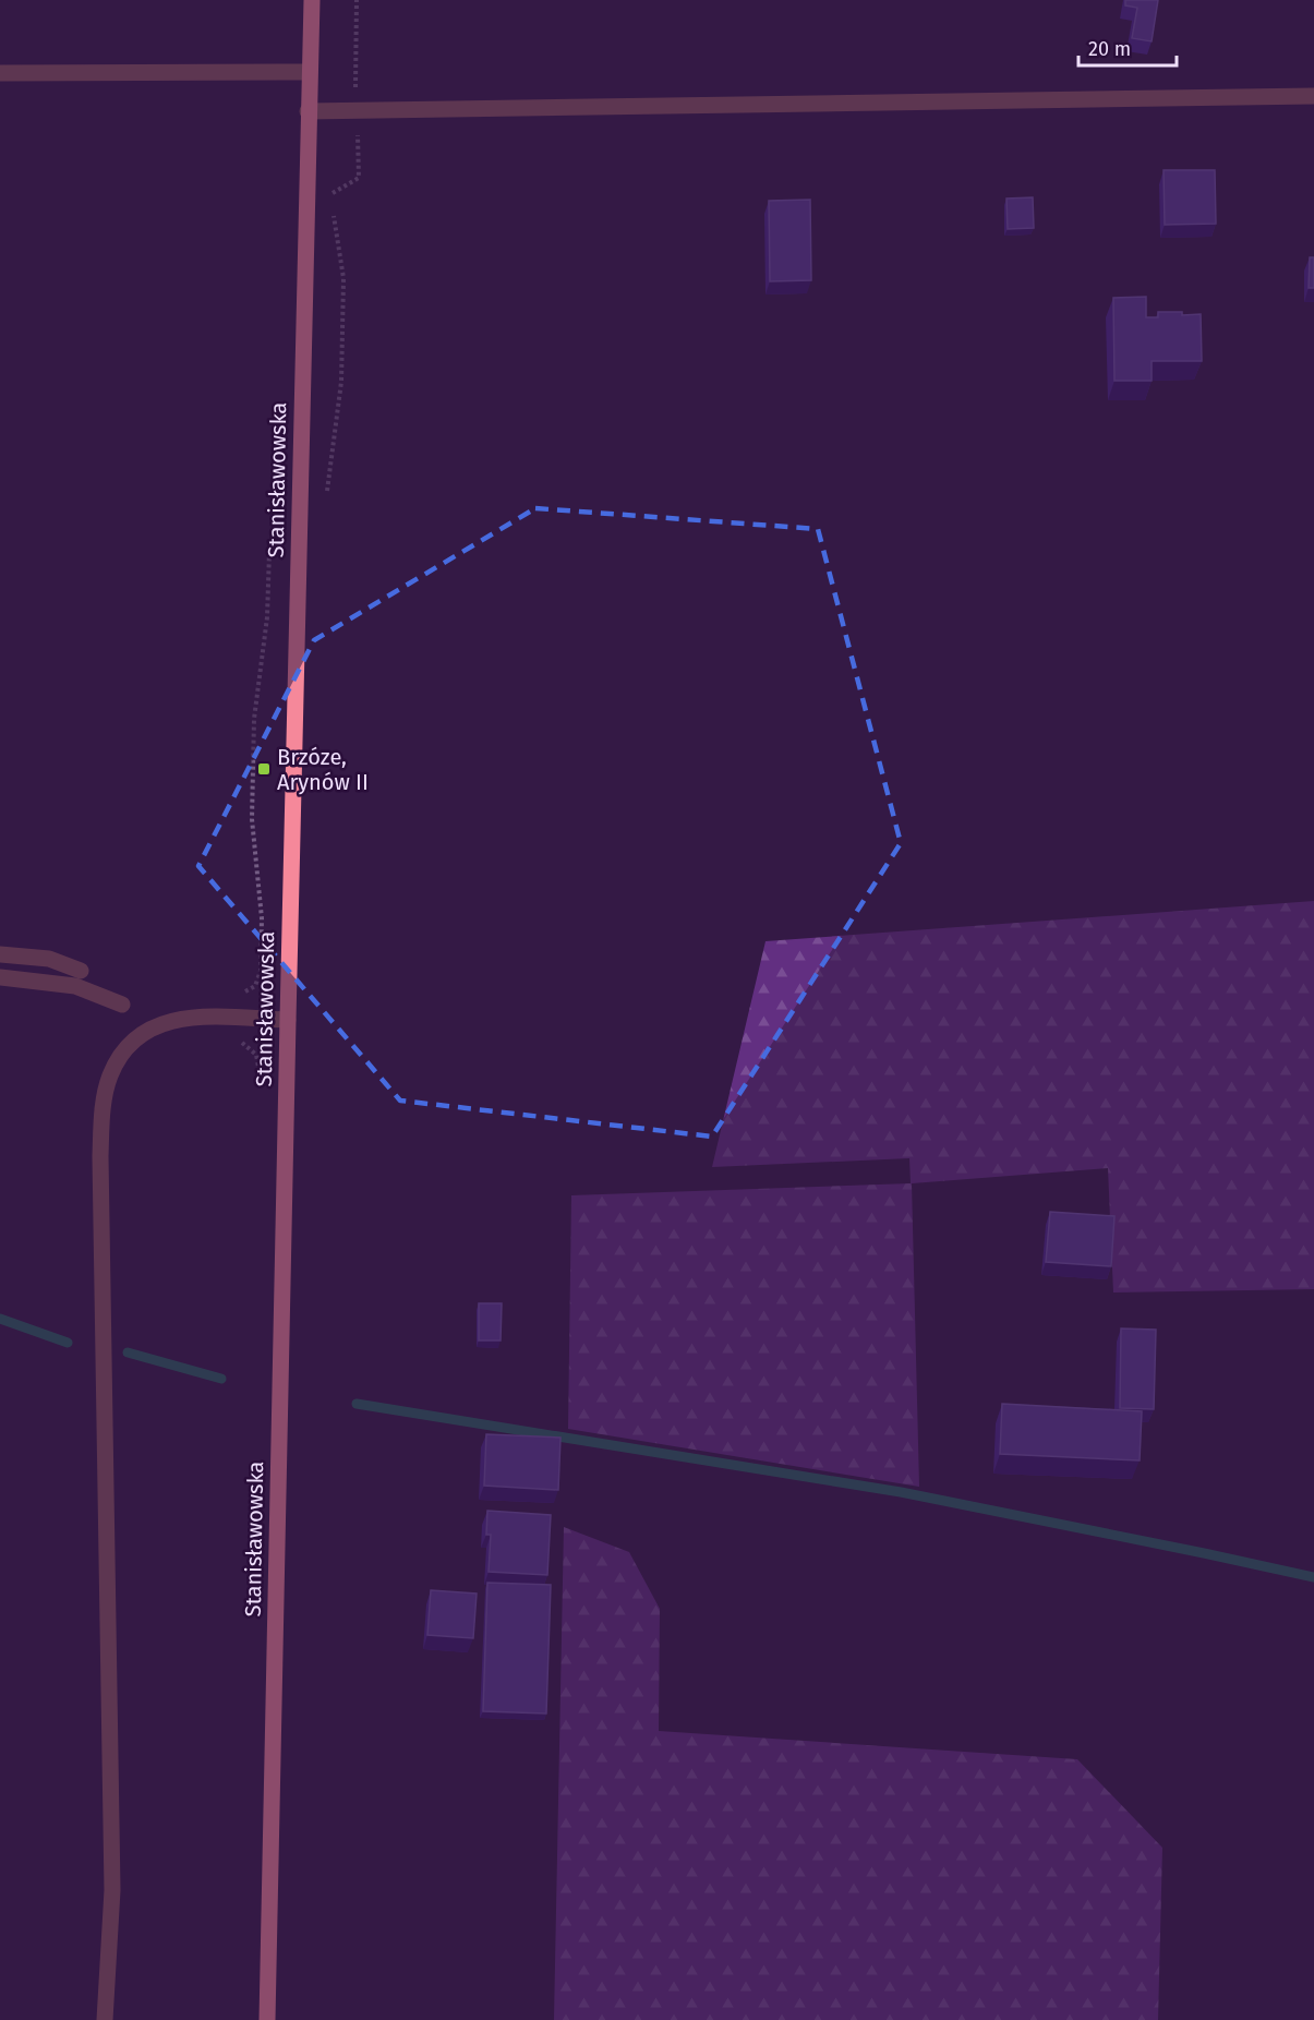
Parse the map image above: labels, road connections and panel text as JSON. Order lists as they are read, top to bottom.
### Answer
{
  "streets": {
    "main road": ["Stanisławowska"]
  },
  "places": {
    "transit": ["Brzóze, Arynów II"]
  },
  "scale_bar": "20 m"
}
